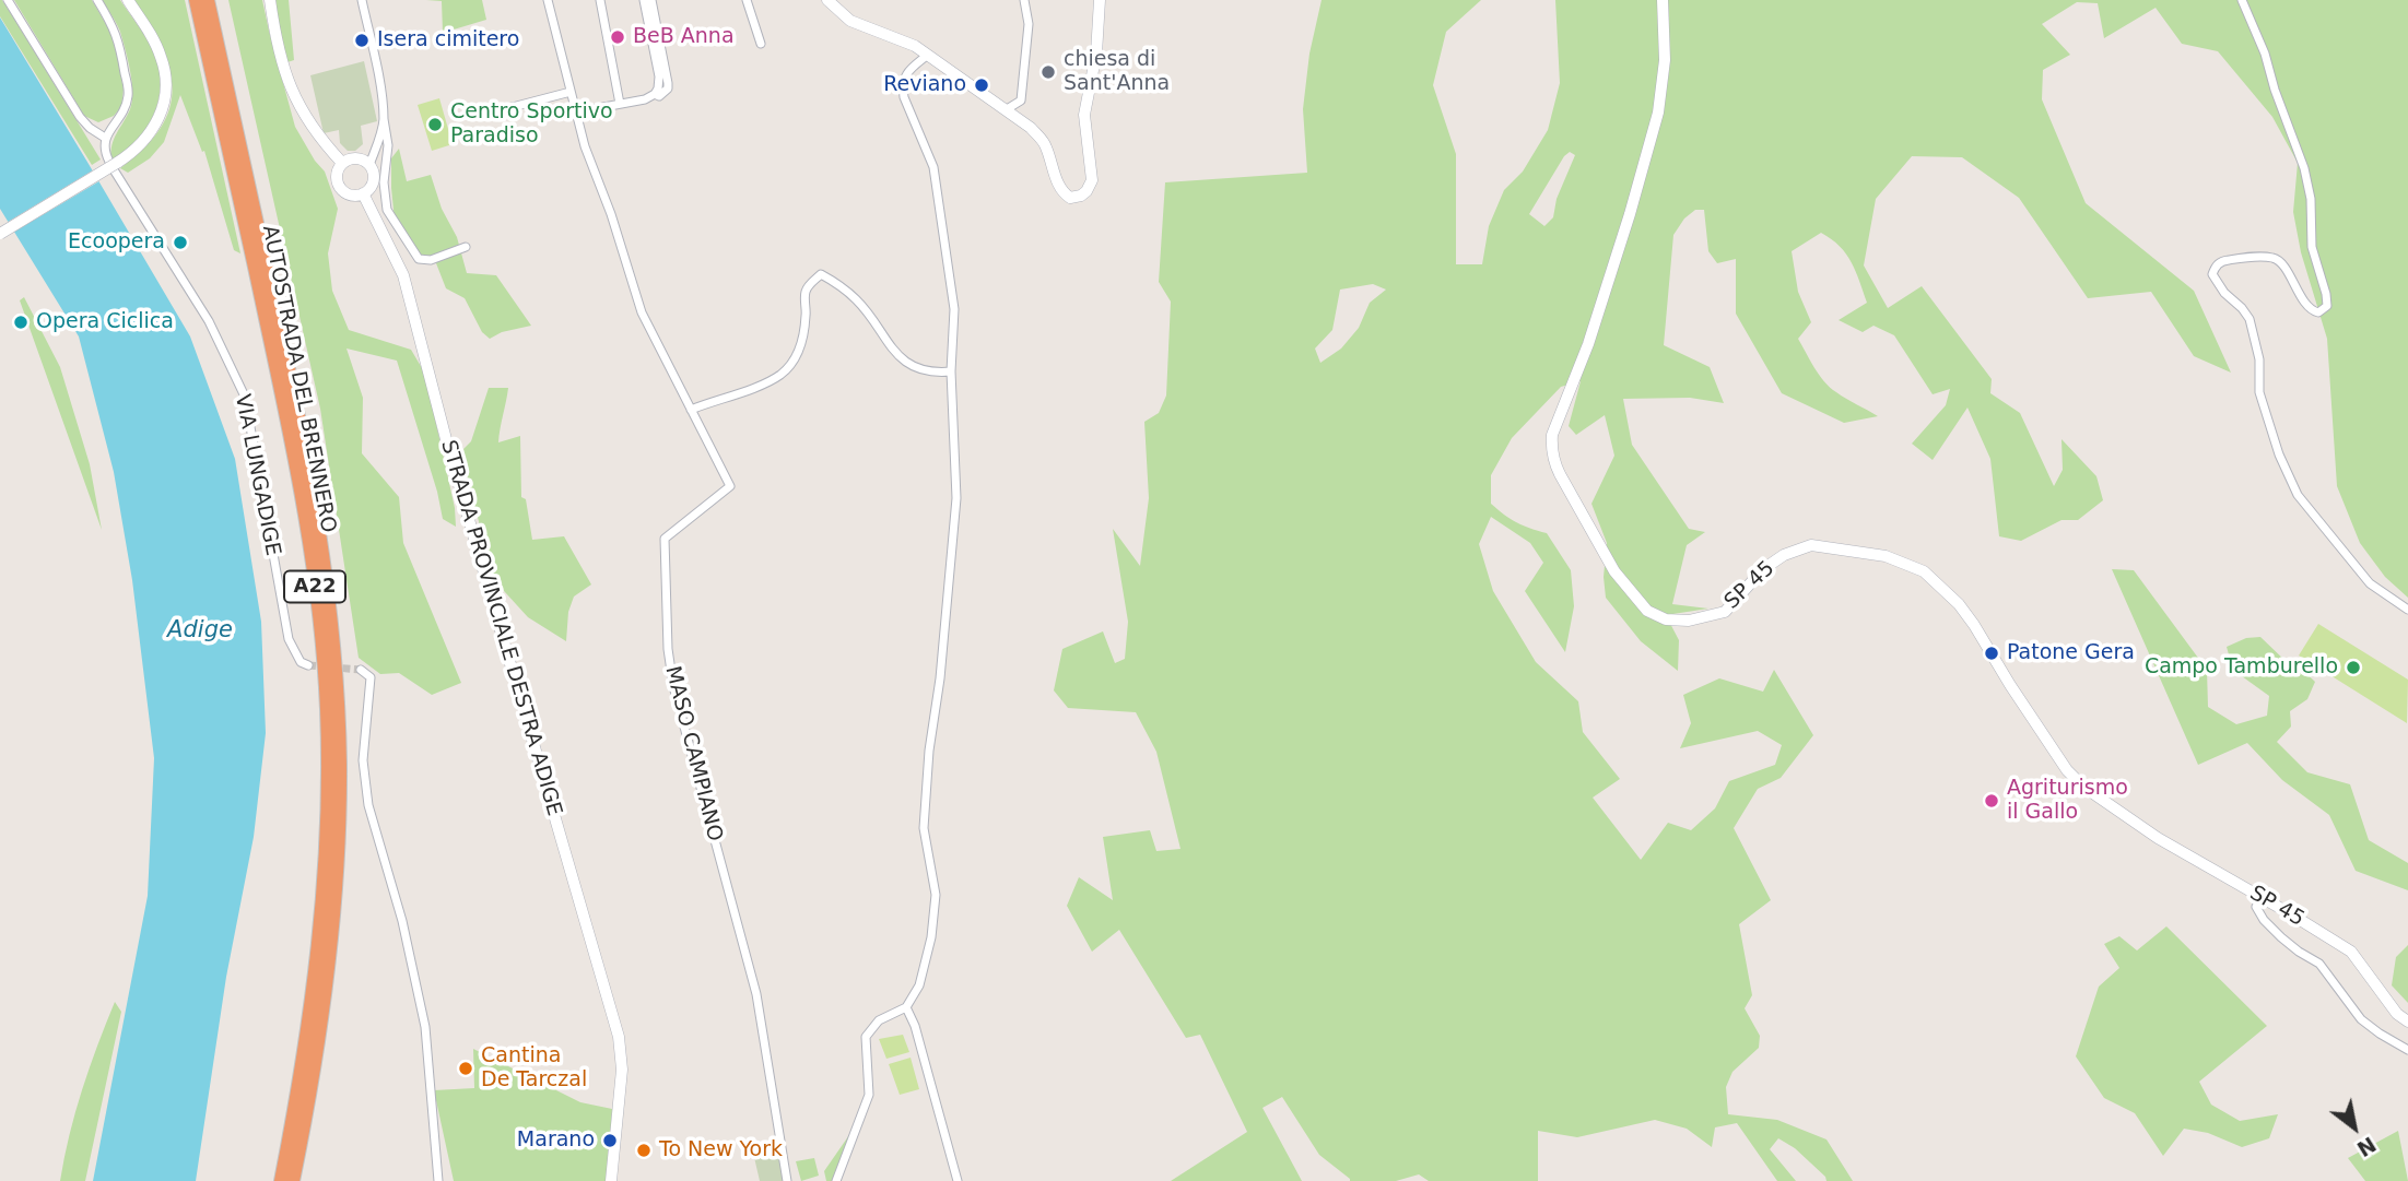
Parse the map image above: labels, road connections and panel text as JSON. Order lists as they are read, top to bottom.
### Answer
{
  "streets": {
    "highway": ["AUTOSTRADA DEL BRENNERO", "A22"],
    "street": [
      "VIA LUNGADIGE",
      "SP 45",
      "STRADA PROVINCIALE DESTRA ADIGE",
      "MASO CAMPIANO"
    ]
  },
  "water": ["Adige"],
  "places": [
    "BeB Anna",
    "Isera cimitero",
    "chiesa di Sant'Anna",
    "Reviano",
    "Centro Sportivo Paradiso",
    "Ecoopera",
    "Opera Ciclica",
    "Patone Gera",
    "Campo Tamburello",
    "Agriturismo il Gallo",
    "Cantina De Tarczal",
    "Marano",
    "To New York"
  ],
  "north": "bottom right"
}
